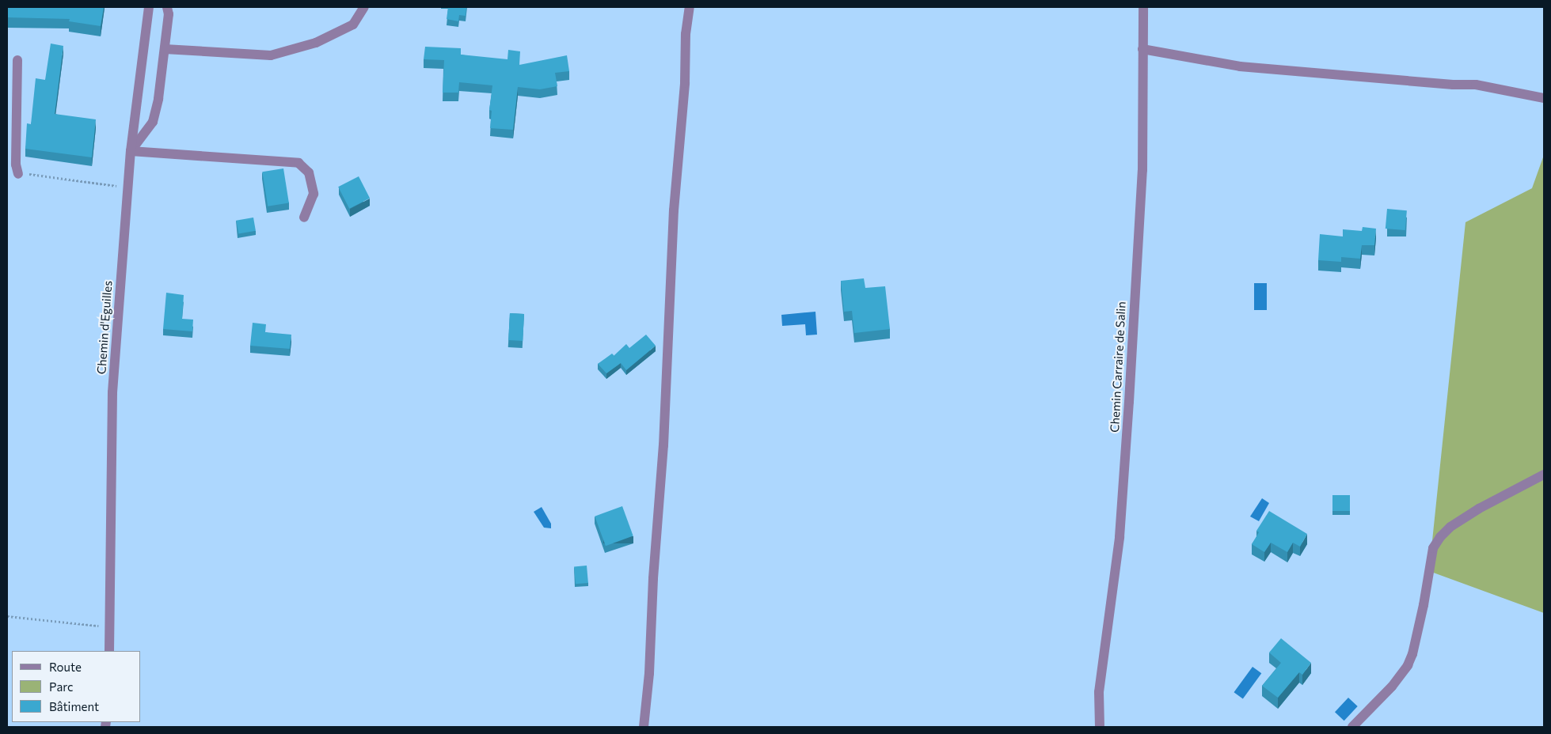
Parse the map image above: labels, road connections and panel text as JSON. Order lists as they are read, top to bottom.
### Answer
{
  "streets": {
    "street": ["Chemin d'Eguilles", "Chemin Carraire de Salin"]
  },
  "legend": ["Route", "Parc", "Bâtiment"]
}
